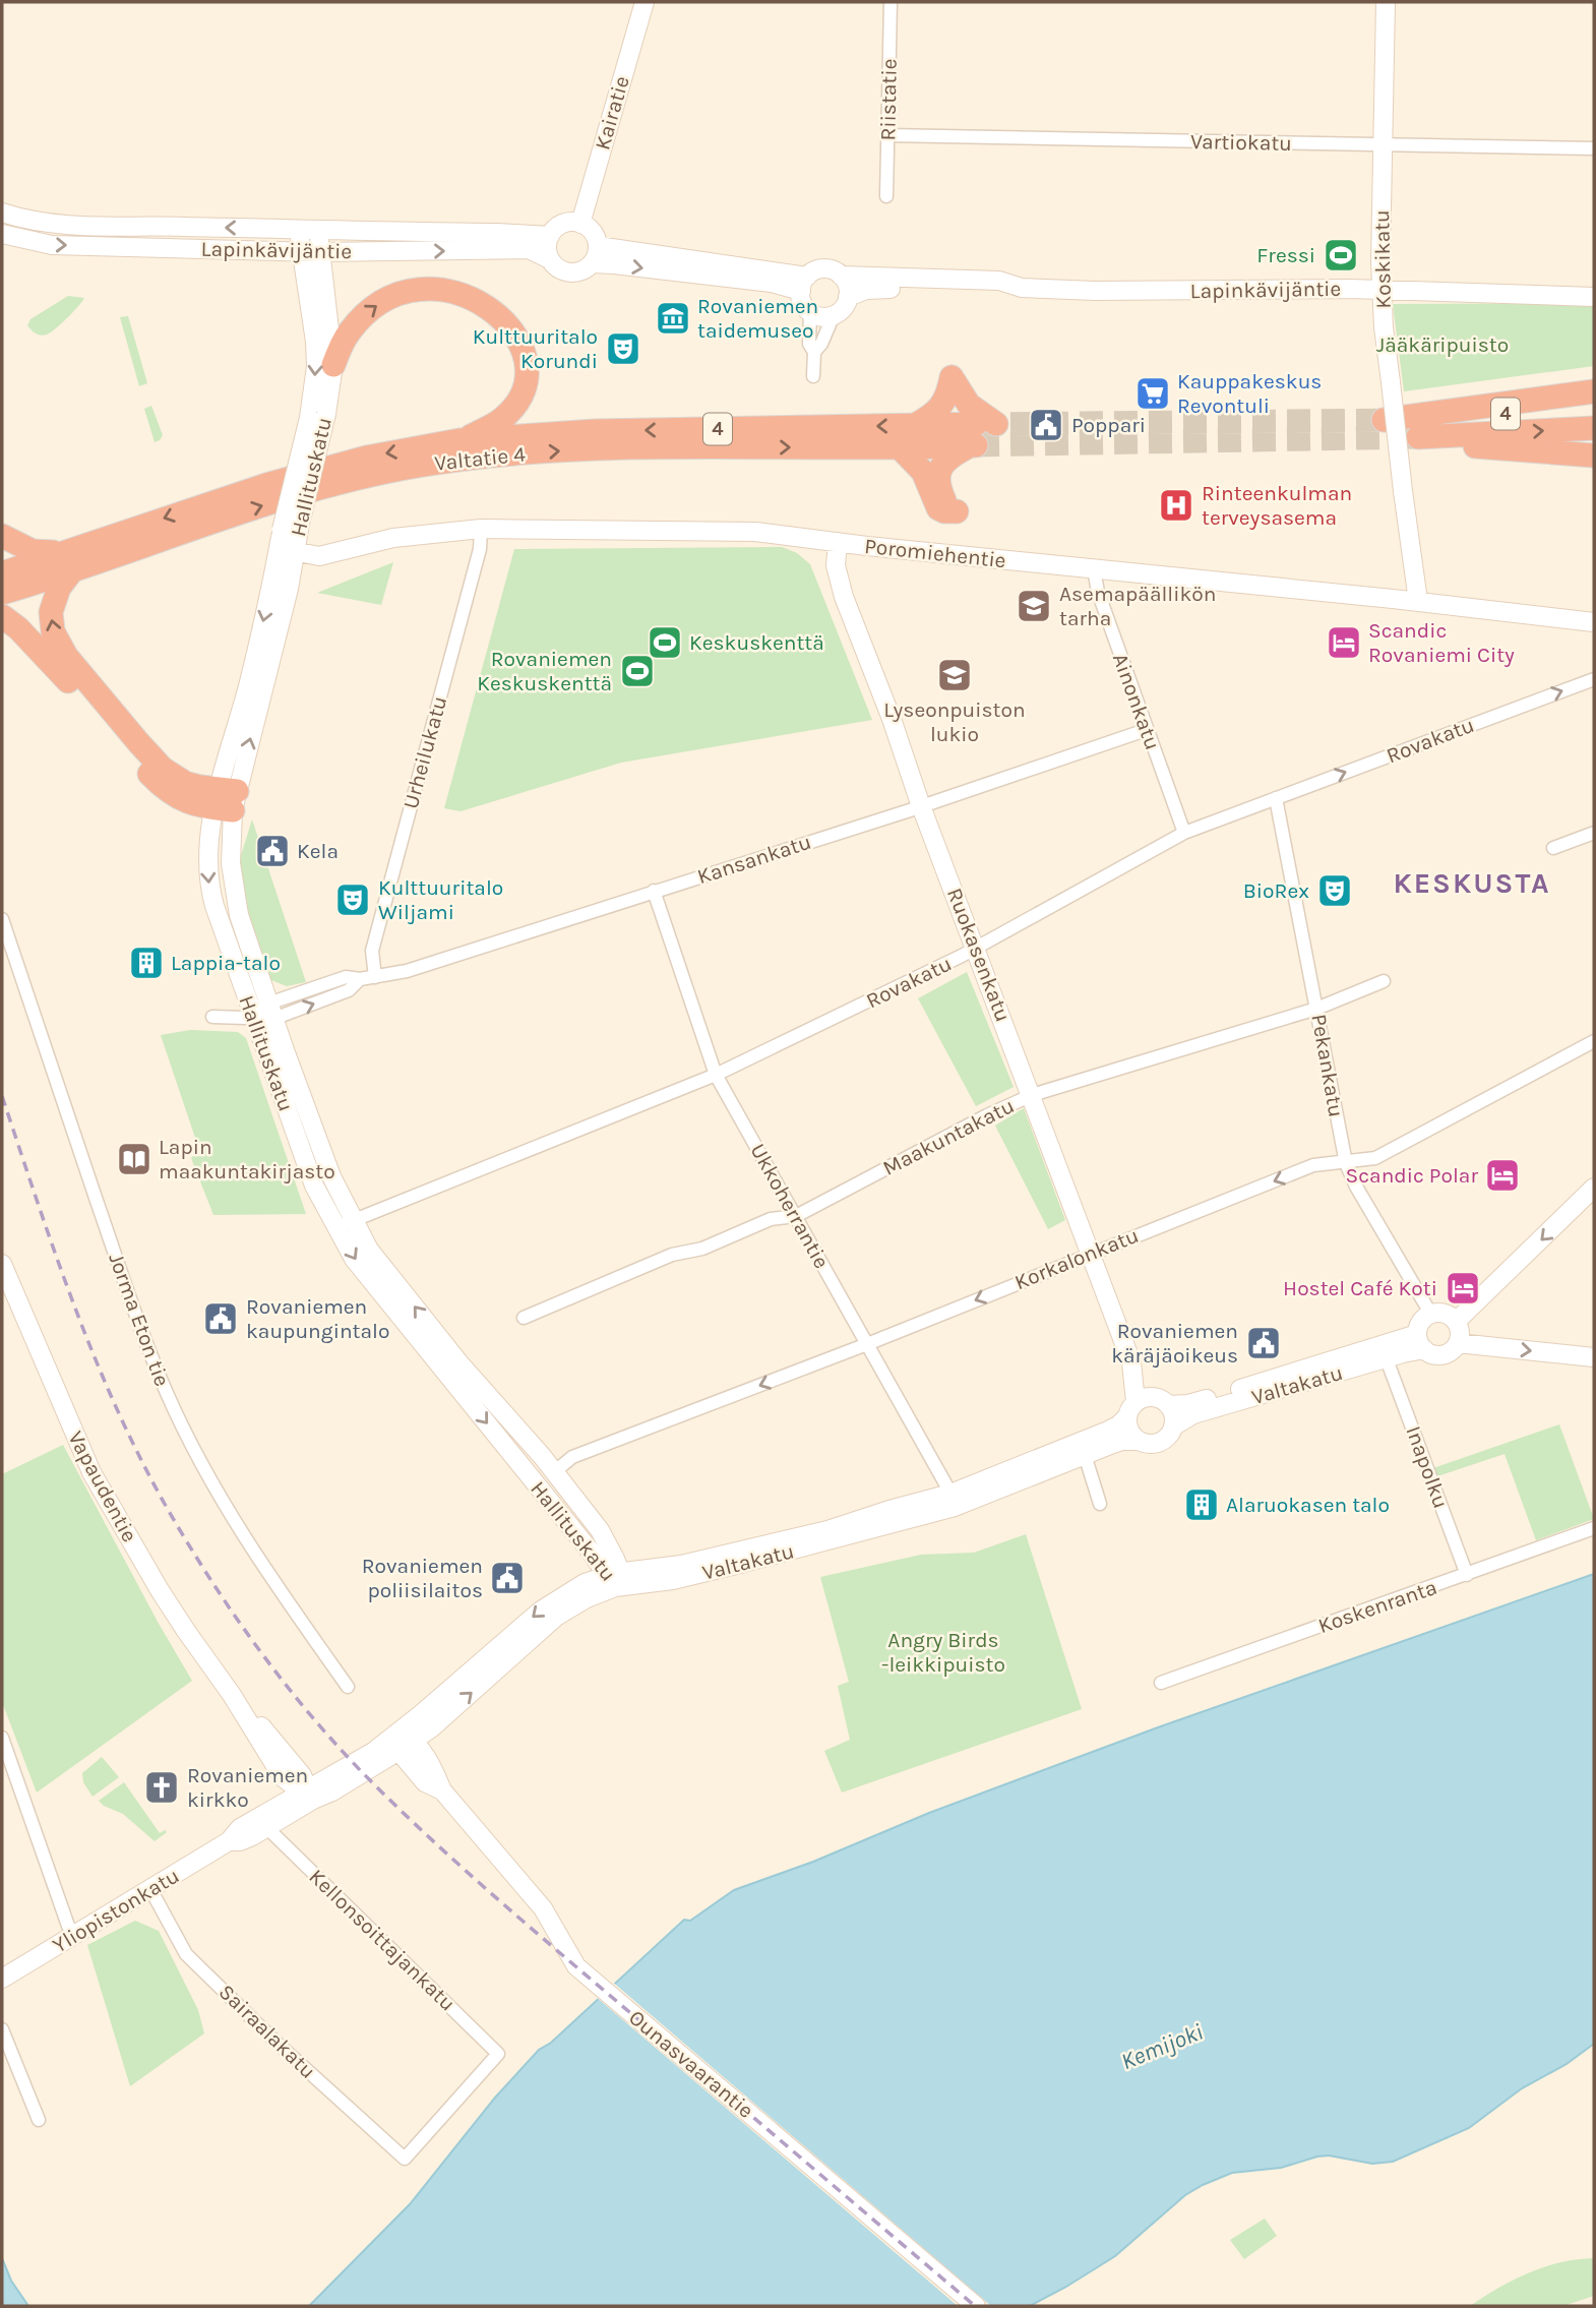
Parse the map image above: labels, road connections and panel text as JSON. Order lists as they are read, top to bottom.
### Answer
{
  "streets": {
    "highway": ["4", "Valtatie 4"],
    "street": [
      "Riistatie",
      "Kairatie",
      "Vartiokatu",
      "Lapinkävijäntie",
      "Koskikatu",
      "Hallituskatu",
      "Poromiehentie",
      "Ainonkatu",
      "Rovakatu",
      "Urheilukatu",
      "Kansankatu",
      "Ruokasenkatu",
      "Pekankatu",
      "Maakuntakatu",
      "Ukkoherrantie",
      "Korkalonkatu",
      "Jorma Eton tie",
      "Valtakatu",
      "Inapolku",
      "Vapaudentie",
      "Koskenranta",
      "Yliopistonkatu",
      "Kellonsoittajankatu",
      "Sairaalakatu",
      "Ounasvaarantie"
    ]
  },
  "crossings": [
    ["Riistatie", "Vartiokatu"],
    ["Kairatie", "Lapinkävijäntie"],
    ["Vartiokatu", "Koskikatu"],
    ["Lapinkävijäntie", "Koskikatu"],
    ["Lapinkävijäntie", "Hallituskatu"],
    ["Koskikatu", "Poromiehentie"],
    ["Hallituskatu", "Poromiehentie"],
    ["Hallituskatu", "Rovakatu"],
    ["Hallituskatu", "Kansankatu"],
    ["Hallituskatu", "Korkalonkatu"],
    ["Hallituskatu", "Valtakatu"],
    ["Poromiehentie", "Ainonkatu"],
    ["Poromiehentie", "Urheilukatu"],
    ["Poromiehentie", "Ruokasenkatu"],
    ["Ainonkatu", "Rovakatu"],
    ["Ainonkatu", "Kansankatu"],
    ["Rovakatu", "Ruokasenkatu"],
    ["Rovakatu", "Pekankatu"],
    ["Rovakatu", "Ukkoherrantie"],
    ["Urheilukatu", "Kansankatu"],
    ["Kansankatu", "Ruokasenkatu"],
    ["Kansankatu", "Ukkoherrantie"],
    ["Ruokasenkatu", "Maakuntakatu"],
    ["Ruokasenkatu", "Korkalonkatu"],
    ["Ruokasenkatu", "Valtakatu"],
    ["Pekankatu", "Maakuntakatu"],
    ["Pekankatu", "Korkalonkatu"],
    ["Pekankatu", "Valtakatu"],
    ["Maakuntakatu", "Ukkoherrantie"],
    ["Ukkoherrantie", "Korkalonkatu"],
    ["Ukkoherrantie", "Valtakatu"],
    ["Valtakatu", "Inapolku"],
    ["Valtakatu", "Yliopistonkatu"],
    ["Valtakatu", "Ounasvaarantie"],
    ["Inapolku", "Koskenranta"],
    ["Vapaudentie", "Yliopistonkatu"],
    ["Yliopistonkatu", "Kellonsoittajankatu"],
    ["Yliopistonkatu", "Sairaalakatu"],
    ["Yliopistonkatu", "Ounasvaarantie"],
    ["Kellonsoittajankatu", "Sairaalakatu"]
  ],
  "one_way": ["Korkalonkatu"],
  "districts": ["KESKUSTA"],
  "water": ["Kemijoki"],
  "parks": ["Jääkäripuisto", "Angry Birds -leikkipuisto"],
  "places": {
    "sports": ["Fressi", "Keskuskenttä", "Rovaniemen Keskuskenttä"],
    "museum": ["Rovaniemen taidemuseo"],
    "theatre": ["Kulttuuritalo Korundi", "BioRex", "Kulttuuritalo Wiljami"],
    "supermarket": ["Kauppakeskus Revontuli"],
    "public building": [
      "Poppari",
      "Kela",
      "Rovaniemen kaupungintalo",
      "Rovaniemen käräjäoikeus",
      "Rovaniemen poliisilaitos"
    ],
    "hospital": ["Rinteenkulman terveysasema"],
    "school or university": ["Asemapäällikön tarha", "Lyseonpuiston lukio"],
    "hotel": ["Scandic Rovaniemi City", "Scandic Polar", "Hostel Café Koti"],
    "building": ["Lappia-talo", "Alaruokasen talo"],
    "library": ["Lapin maakuntakirjasto"],
    "church": ["Rovaniemen kirkko"]
  }
}
